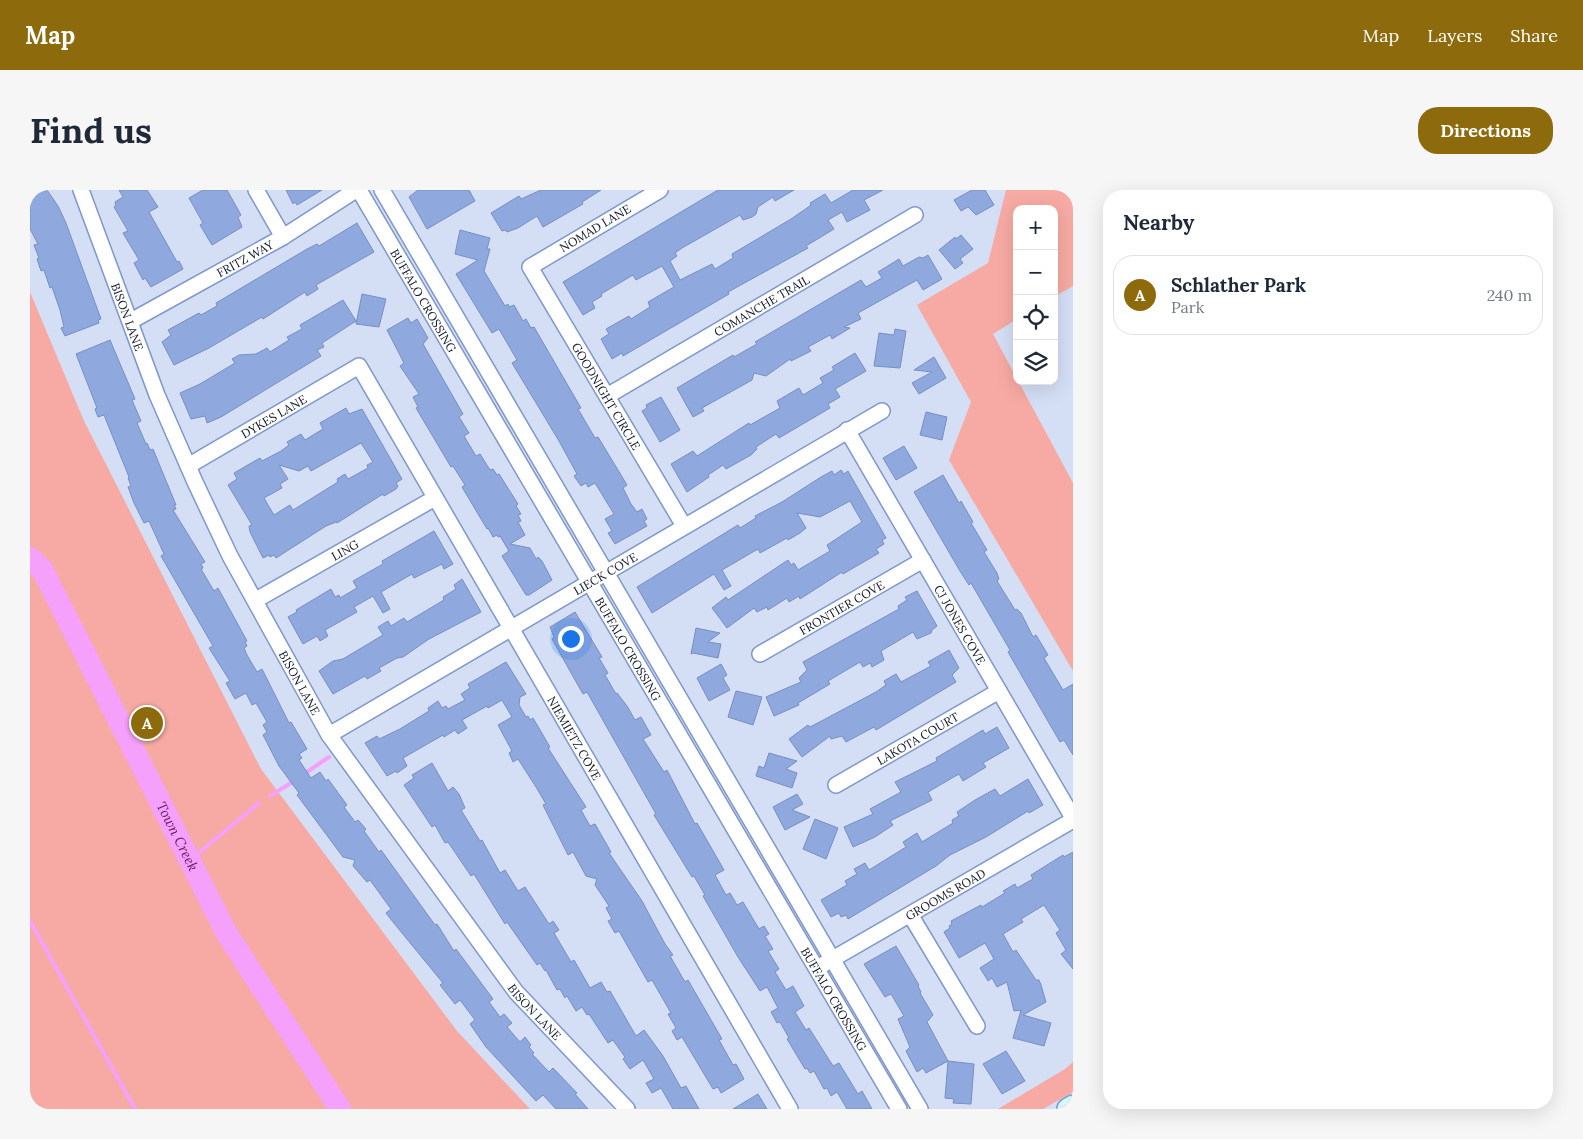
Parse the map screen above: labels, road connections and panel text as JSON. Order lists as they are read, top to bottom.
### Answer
{
  "streets": {
    "street": [
      "NOMAD LANE",
      "FRITZ WAY",
      "BUFFALO CROSSING",
      "COMANCHE TRAIL",
      "BISON LANE",
      "GOODNIGHT CIRCLE",
      "DYKES LANE",
      "LING",
      "LIECK COVE",
      "FRONTIER COVE",
      "CJ JONES COVE",
      "NIEMIETZ COVE",
      "LAKOTA COURT",
      "GROOMS ROAD"
    ]
  },
  "crossings": [
    ["NOMAD LANE", "GOODNIGHT CIRCLE"],
    ["FRITZ WAY", "BUFFALO CROSSING"],
    ["FRITZ WAY", "BISON LANE"],
    ["BUFFALO CROSSING", "LIECK COVE"],
    ["BUFFALO CROSSING", "GROOMS ROAD"],
    ["COMANCHE TRAIL", "GOODNIGHT CIRCLE"],
    ["BISON LANE", "DYKES LANE"],
    ["BISON LANE", "LING"],
    ["BISON LANE", "LIECK COVE"],
    ["GOODNIGHT CIRCLE", "LIECK COVE"],
    ["DYKES LANE", "NIEMIETZ COVE"],
    ["LING", "NIEMIETZ COVE"],
    ["LIECK COVE", "CJ JONES COVE"],
    ["LIECK COVE", "NIEMIETZ COVE"],
    ["FRONTIER COVE", "CJ JONES COVE"],
    ["CJ JONES COVE", "LAKOTA COURT"],
    ["CJ JONES COVE", "GROOMS ROAD"]
  ],
  "water": ["Town Creek"],
  "page": {
    "header": "Map",
    "nav": ["Map", "Layers", "Share"],
    "buttons": "Directions",
    "title": "Find us",
    "heading": "Nearby",
    "map_buttons": ["+", "−"],
    "list": [
      {
        "mark": "A",
        "name": "Schlather Park",
        "note": "Park",
        "value": "240 m"
      }
    ],
    "pins": "A"
  }
}
